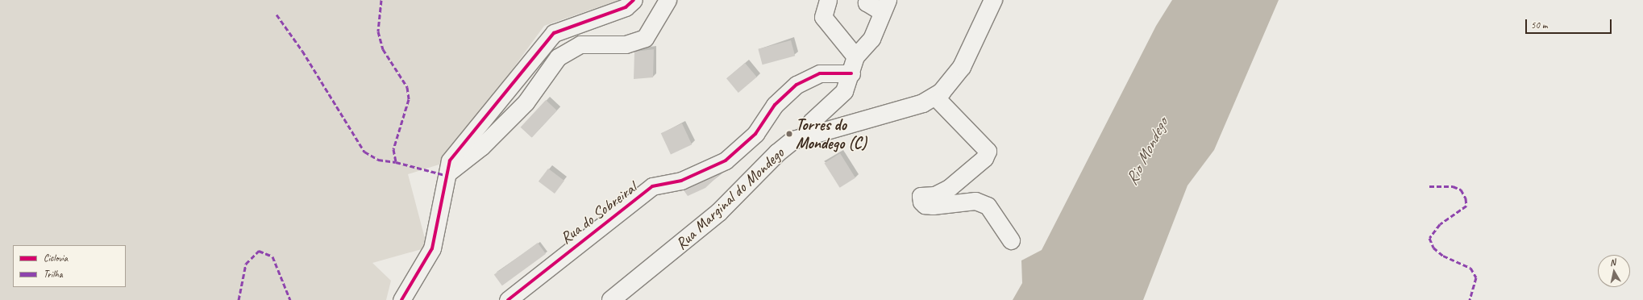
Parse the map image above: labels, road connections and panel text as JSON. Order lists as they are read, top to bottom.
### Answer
{
  "streets": {
    "main road": ["Rua Marginal do Mondego"],
    "street": ["Rua do Sobreiral"]
  },
  "water": ["Rio Mondego"],
  "places": ["Torres do Mondego (C)"],
  "legend": ["Ciclovia", "Trilha"],
  "scale_bar": "50 m",
  "north": "top"
}
